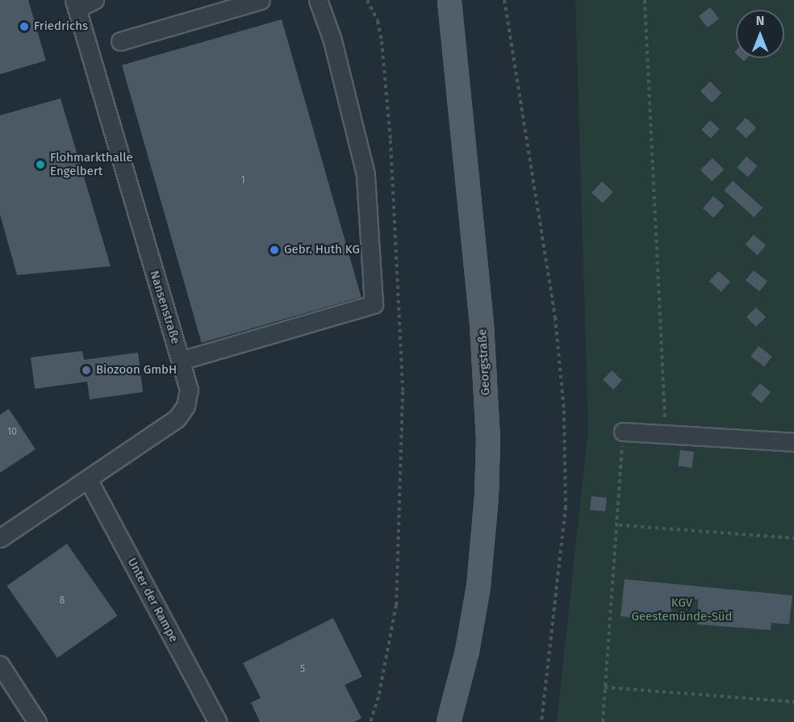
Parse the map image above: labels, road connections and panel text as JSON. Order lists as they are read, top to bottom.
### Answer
{
  "streets": {
    "main road": ["Georgstraße"],
    "street": ["Nansenstraße", "Unter der Rampe"]
  },
  "crossings": [
    ["Nansenstraße", "Unter der Rampe"]
  ],
  "parks": ["KGV Geestemünde-Süd"],
  "places": [
    "Friedrichs",
    "Flohmarkthalle Engelbert",
    "Gebr. Huth KG",
    "Biozoon GmbH"
  ],
  "house_numbers": [
    "1",
    "10",
    "8",
    "5"
  ],
  "north": "top"
}
